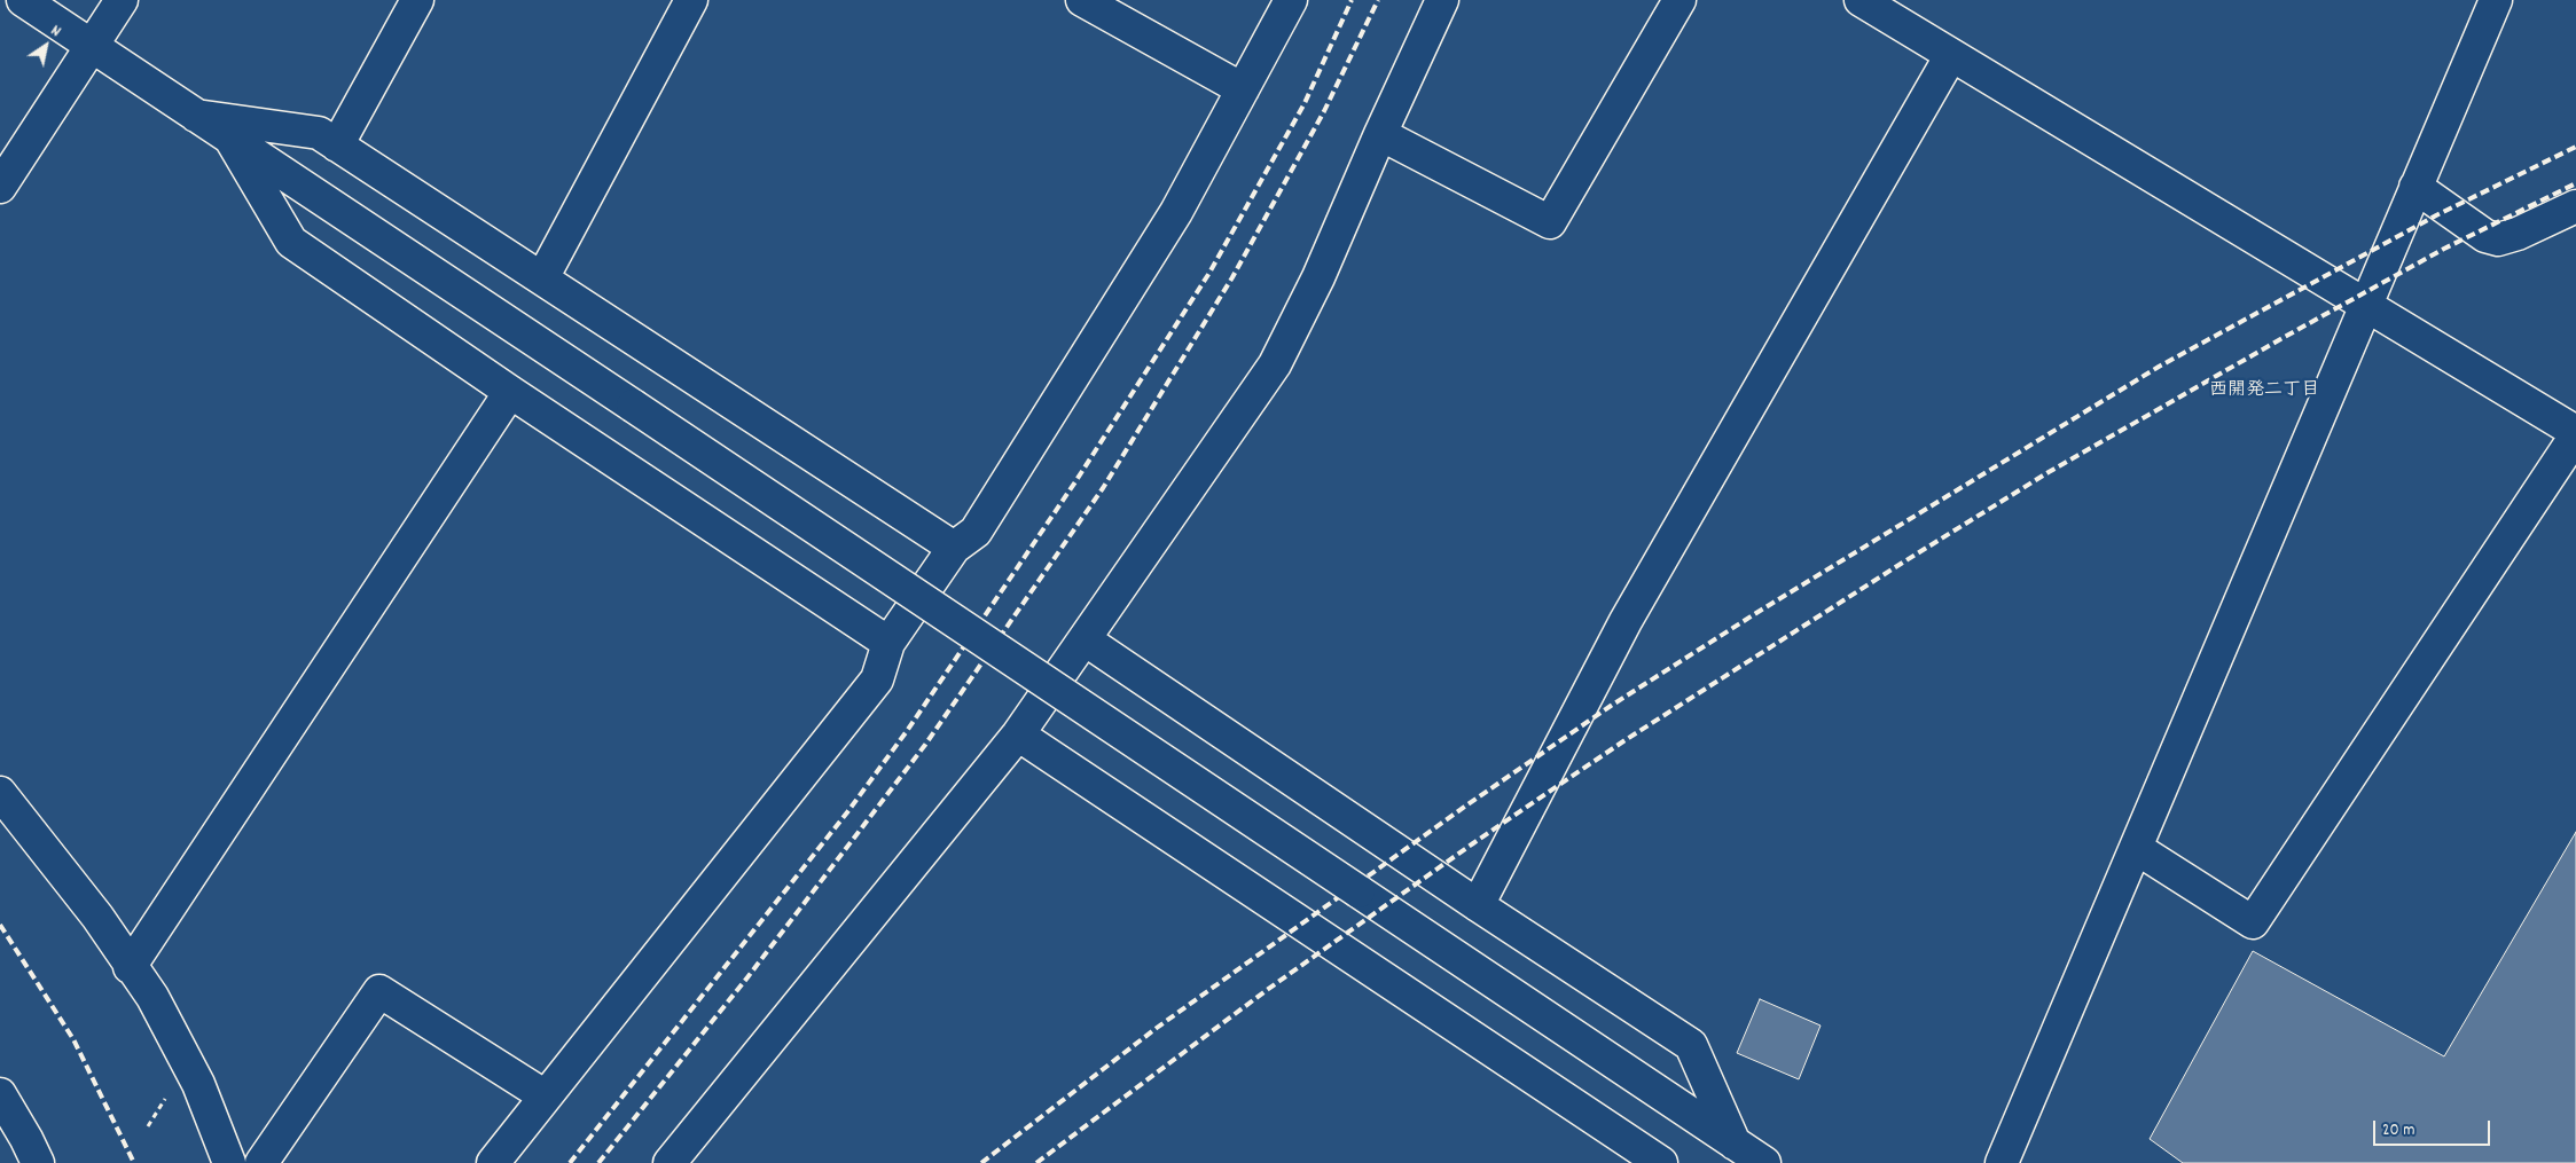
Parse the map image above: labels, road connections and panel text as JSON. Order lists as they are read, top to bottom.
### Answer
{
  "districts": ["西開発二丁目"],
  "scale_bar": "20 m",
  "north": "top right"
}
